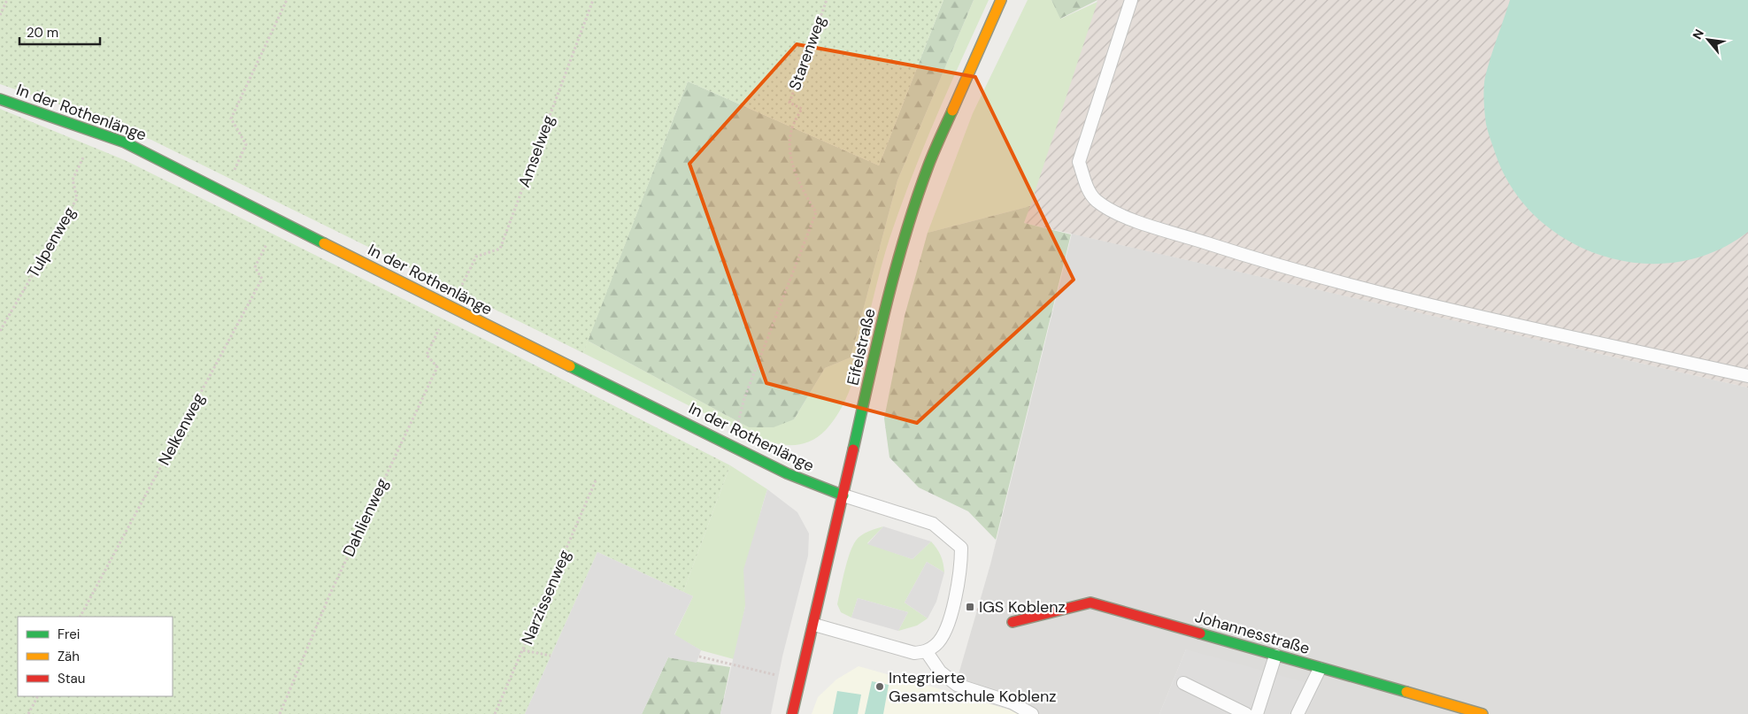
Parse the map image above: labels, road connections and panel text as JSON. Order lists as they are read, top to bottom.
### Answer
{
  "streets": {
    "street": ["In der Rothenlänge", "Eifelstraße", "Johannesstraße"],
    "path": [
      "Starenweg",
      "Amselweg",
      "Tulpenweg",
      "Nelkenweg",
      "Dahlienweg",
      "Narzissenweg"
    ]
  },
  "crossings": [
    ["Starenweg", "In der Rothenlänge"],
    ["In der Rothenlänge", "Eifelstraße"]
  ],
  "places": {
    "transit": ["IGS Koblenz"],
    "other": ["Integrierte Gesamtschule Koblenz"]
  },
  "legend": ["Frei", "Zäh", "Stau"],
  "scale_bar": "20 m",
  "north": "top left"
}
